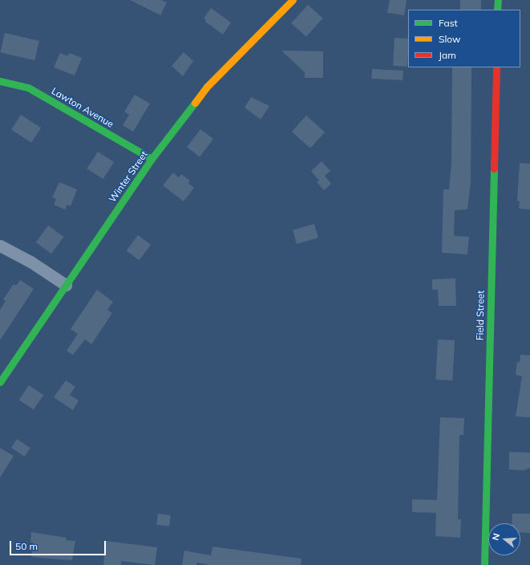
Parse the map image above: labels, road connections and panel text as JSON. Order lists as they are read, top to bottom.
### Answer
{
  "streets": {
    "street": ["Lawton Avenue", "Winter Street", "Field Street"]
  },
  "crossings": [
    ["Lawton Avenue", "Winter Street"]
  ],
  "legend": ["Fast", "Slow", "Jam"],
  "scale_bar": "50 m",
  "north": "left"
}
